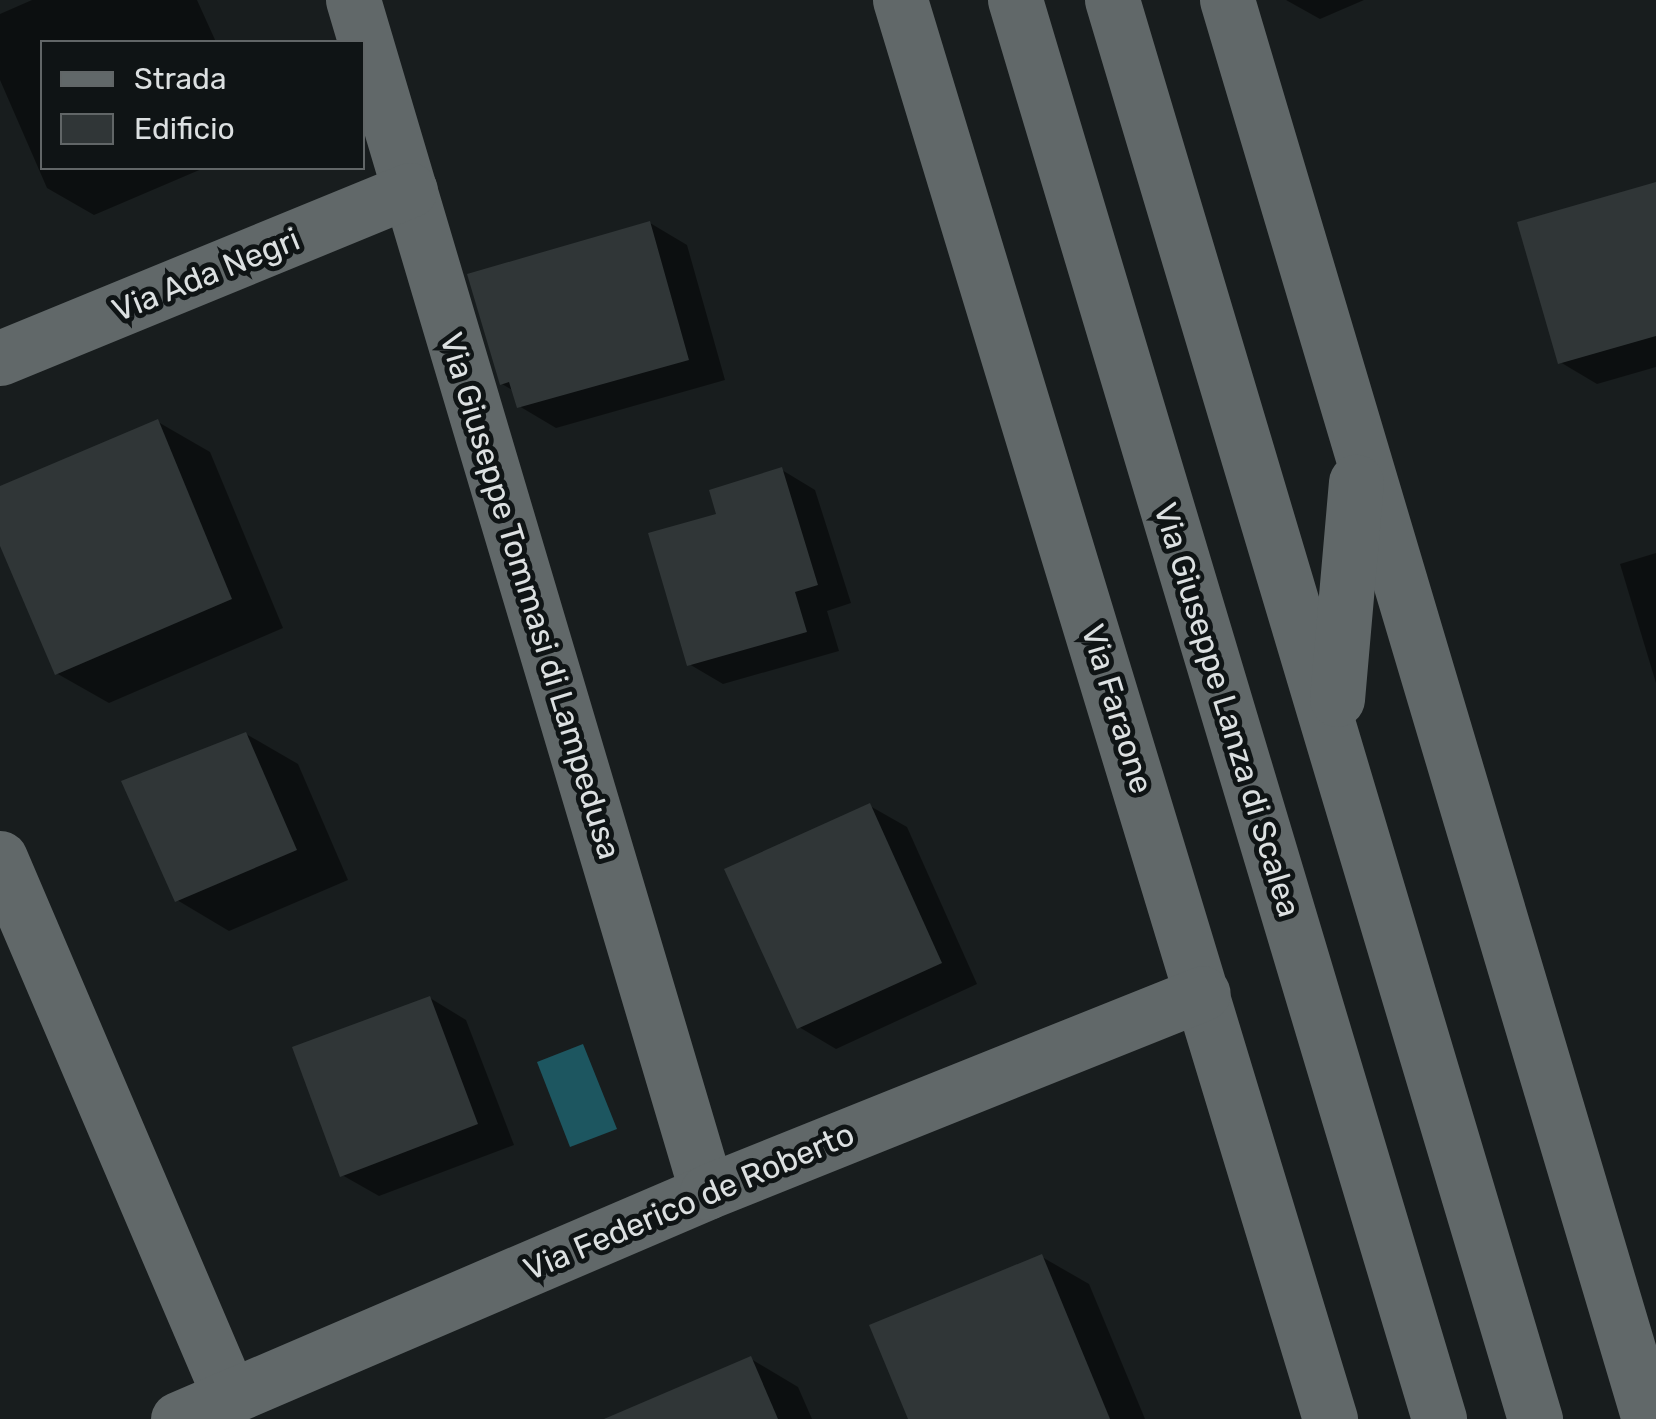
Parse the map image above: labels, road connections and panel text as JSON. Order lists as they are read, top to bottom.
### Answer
{
  "streets": {
    "street": [
      "Via Ada Negri",
      "Via Giuseppe Tommasi di Lampedusa",
      "Via Faraone",
      "Via Giuseppe Lanza di Scalea",
      "Via Federico de Roberto"
    ]
  },
  "crossings": [
    ["Via Ada Negri", "Via Giuseppe Tommasi di Lampedusa"],
    ["Via Giuseppe Tommasi di Lampedusa", "Via Federico de Roberto"],
    ["Via Faraone", "Via Federico de Roberto"]
  ],
  "legend": ["Strada", "Edificio"]
}
